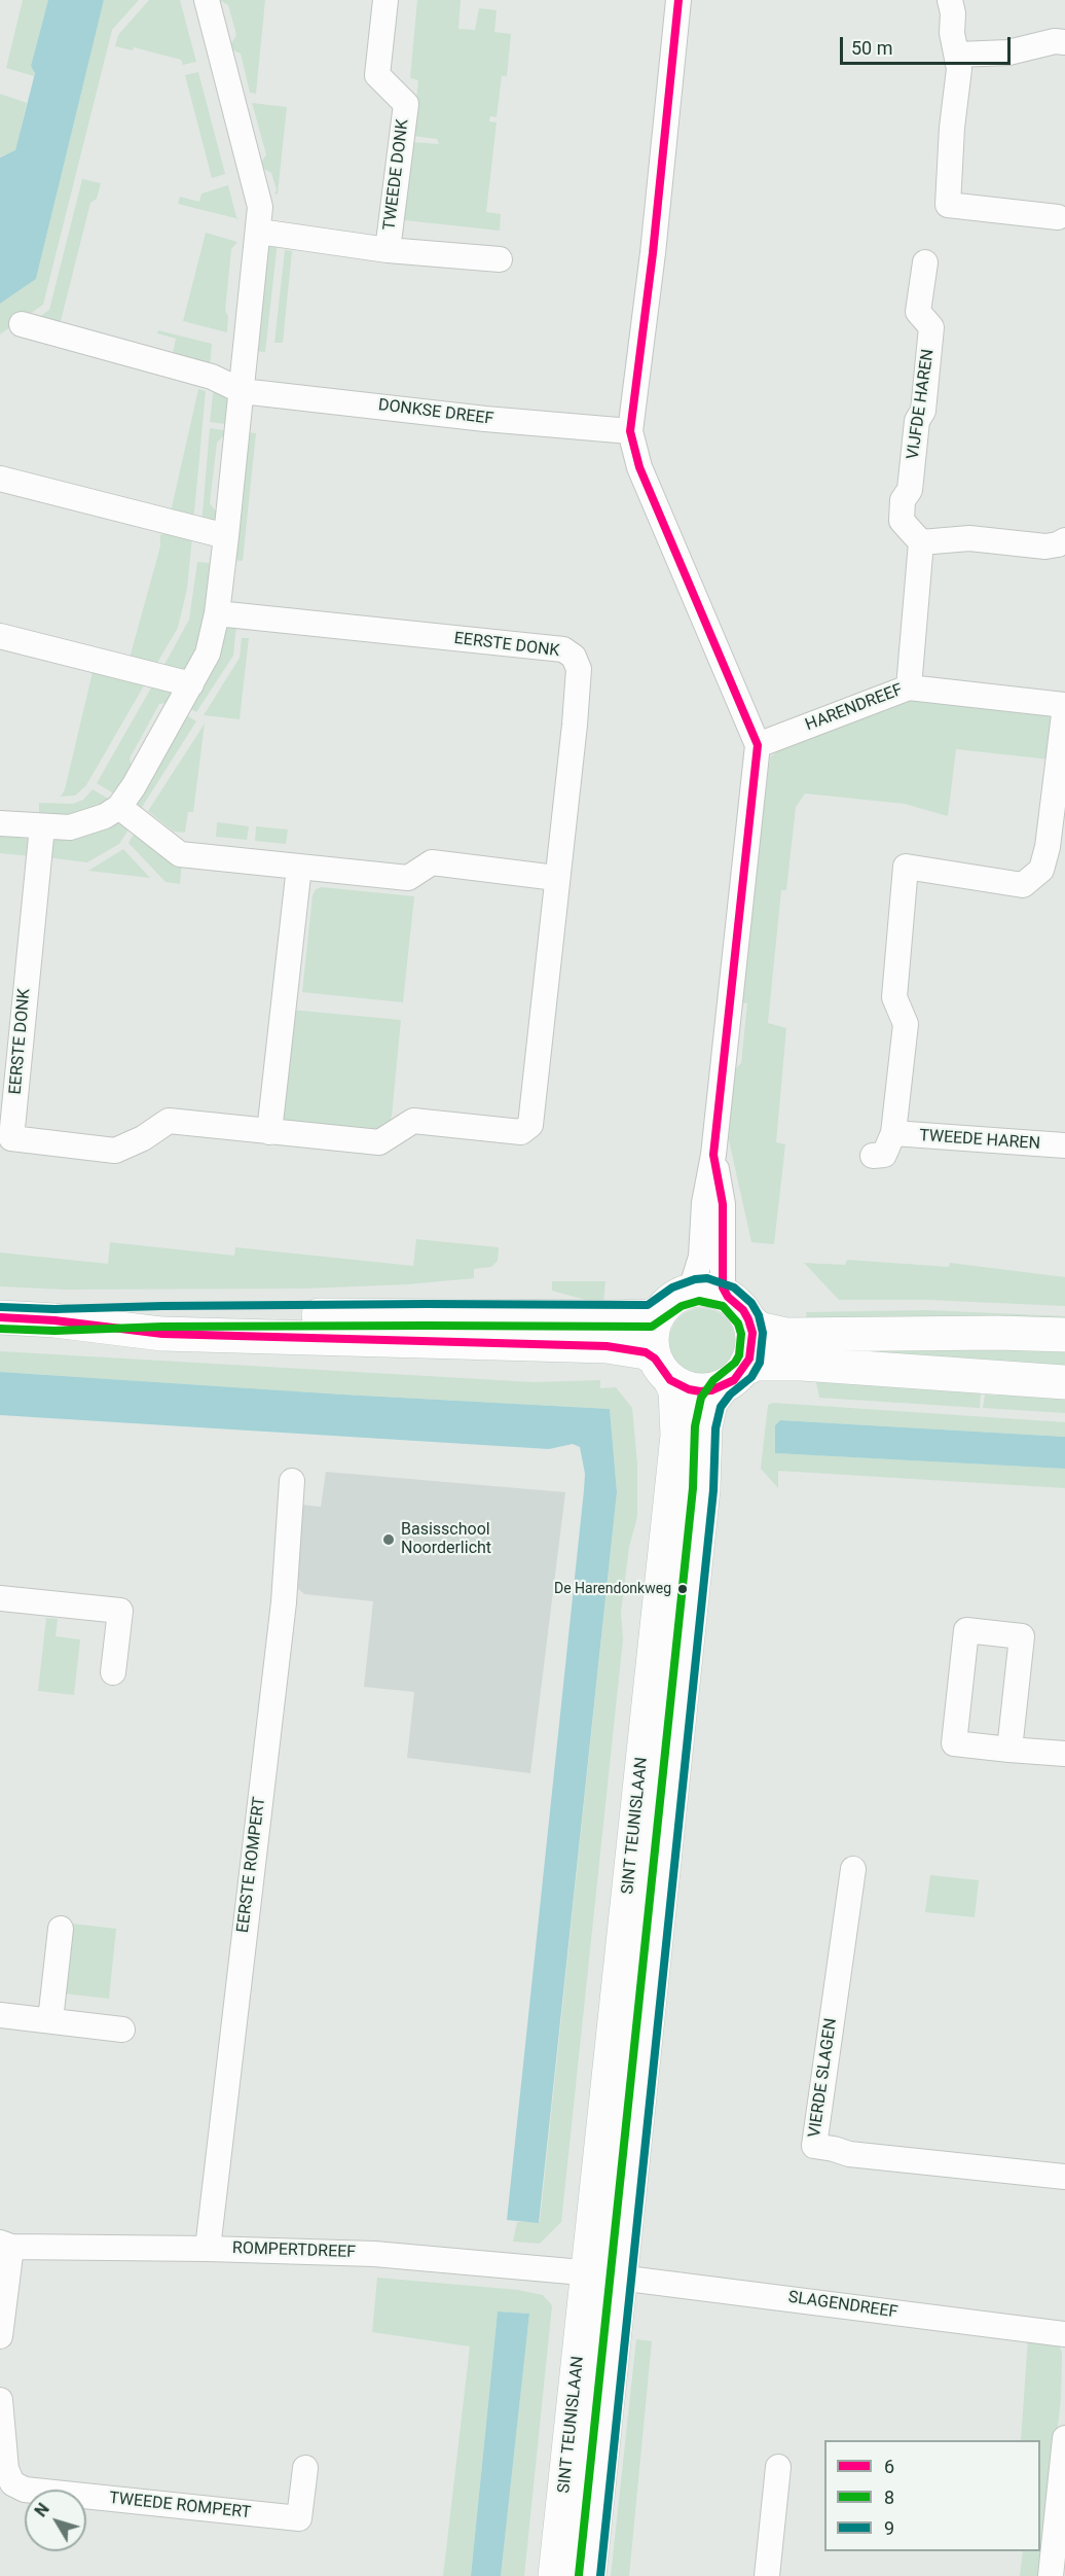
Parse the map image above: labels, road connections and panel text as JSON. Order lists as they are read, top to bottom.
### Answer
{
  "streets": {
    "street": [
      "TWEEDE DONK",
      "VIJFDE HAREN",
      "DONKSE DREEF",
      "EERSTE DONK",
      "HARENDREEF",
      "TWEEDE HAREN",
      "SINT TEUNISLAAN",
      "EERSTE ROMPERT",
      "VIERDE SLAGEN",
      "ROMPERTDREEF",
      "SLAGENDREEF",
      "TWEEDE ROMPERT"
    ]
  },
  "crossings": [
    ["HARENDREEF", "TWEEDE HAREN"],
    ["SINT TEUNISLAAN", "ROMPERTDREEF"],
    ["SINT TEUNISLAAN", "SLAGENDREEF"],
    ["EERSTE ROMPERT", "ROMPERTDREEF"],
    ["ROMPERTDREEF", "SLAGENDREEF"]
  ],
  "places": ["Basisschool Noorderlicht", "De Harendonkweg"],
  "lines": ["transit line 6", "transit line 9", "transit line 8"],
  "legend": ["6", "8", "9"],
  "scale_bar": "50 m",
  "north": "top left"
}
